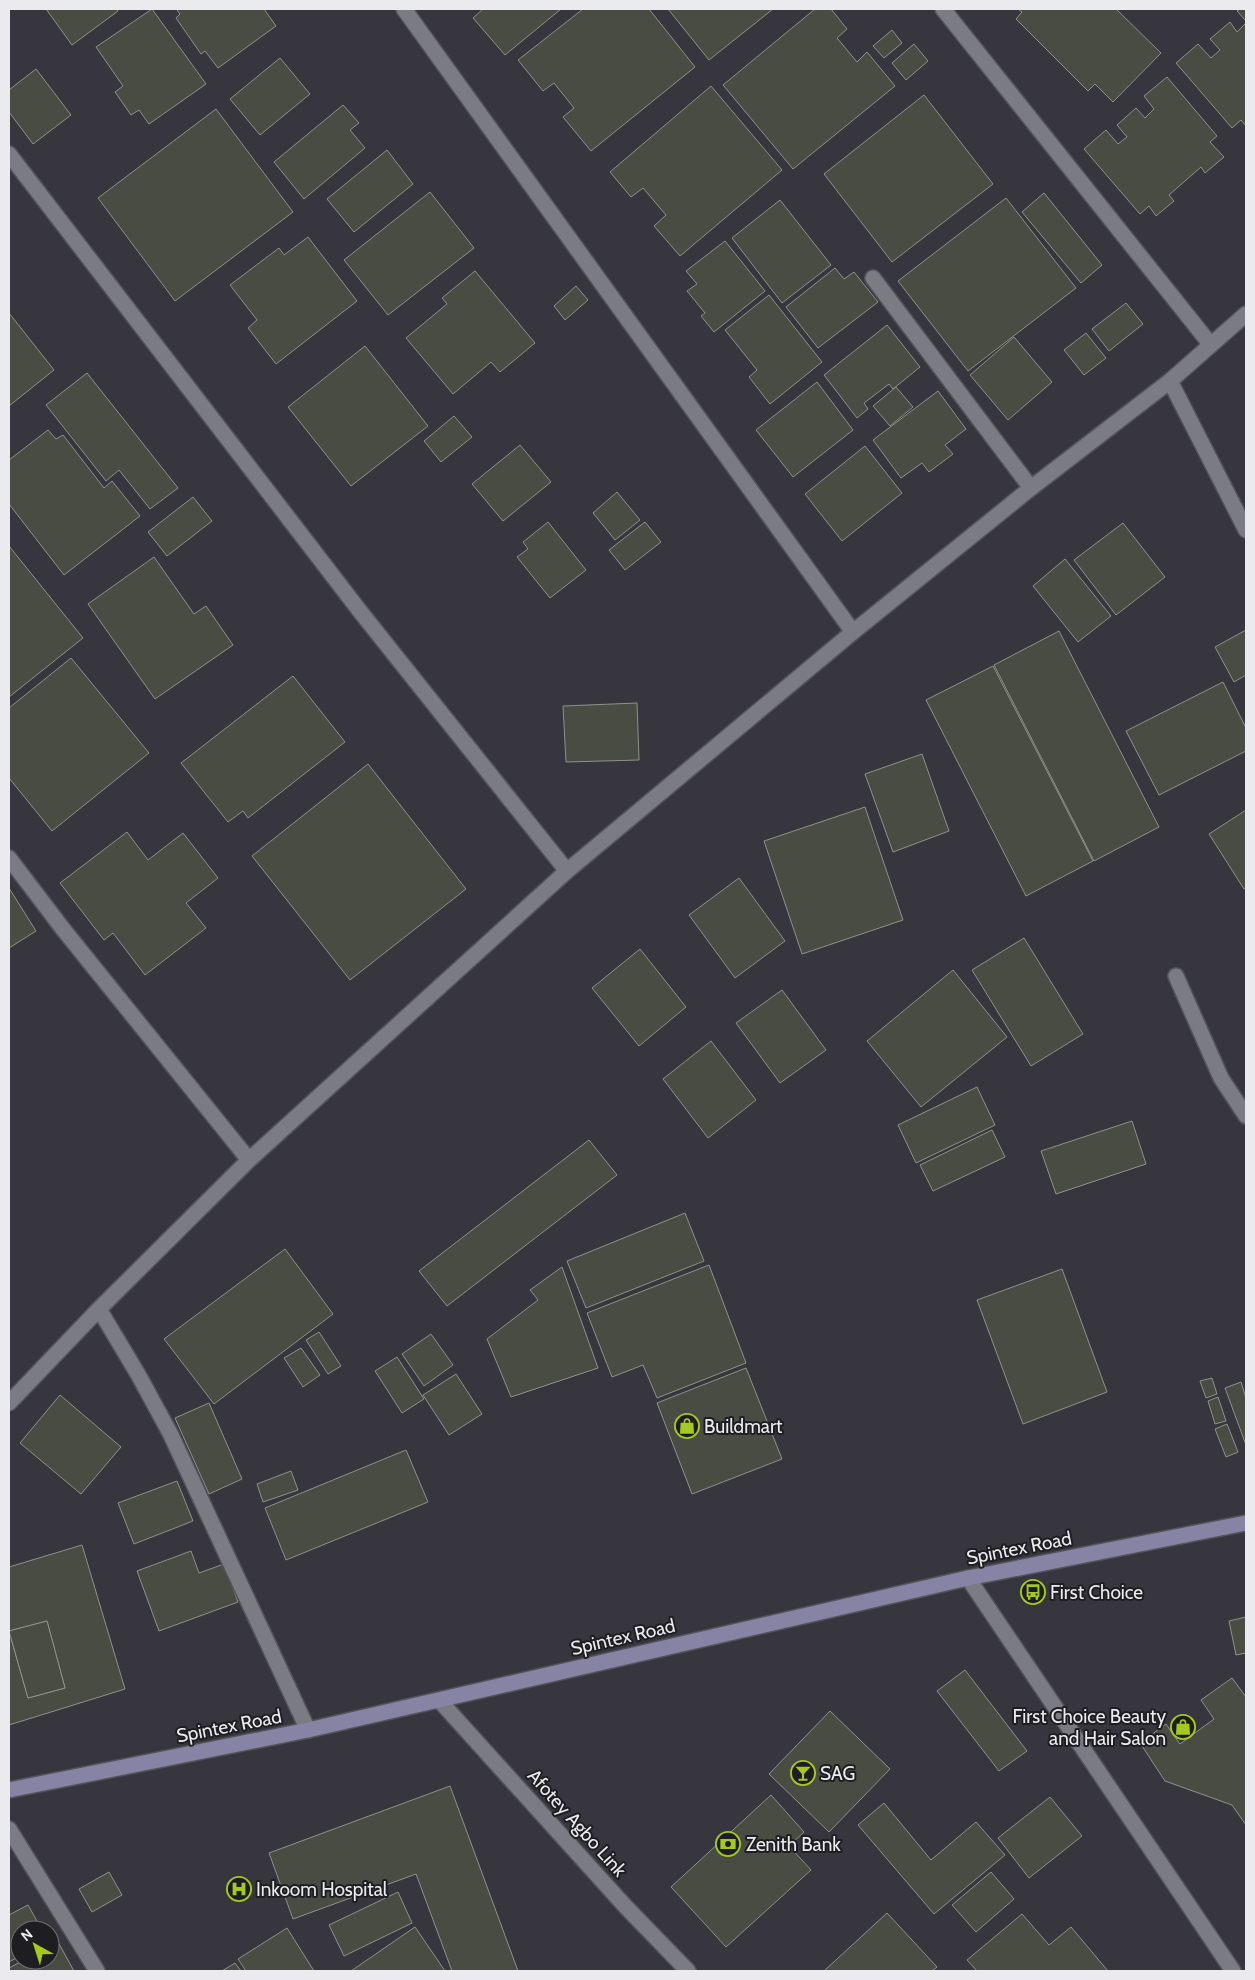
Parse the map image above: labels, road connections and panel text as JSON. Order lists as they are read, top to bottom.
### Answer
{
  "streets": {
    "main road": ["Spintex Road"],
    "street": ["Afotey Agbo Link"]
  },
  "crossings": [
    ["Spintex Road", "Afotey Agbo Link"]
  ],
  "places": {
    "shop": ["Buildmart", "First Choice Beauty and Hair Salon"],
    "bus stop": ["First Choice"],
    "bar": ["SAG"],
    "bank": ["Zenith Bank"],
    "hospital": ["Inkoom Hospital"]
  },
  "north": "top left"
}
